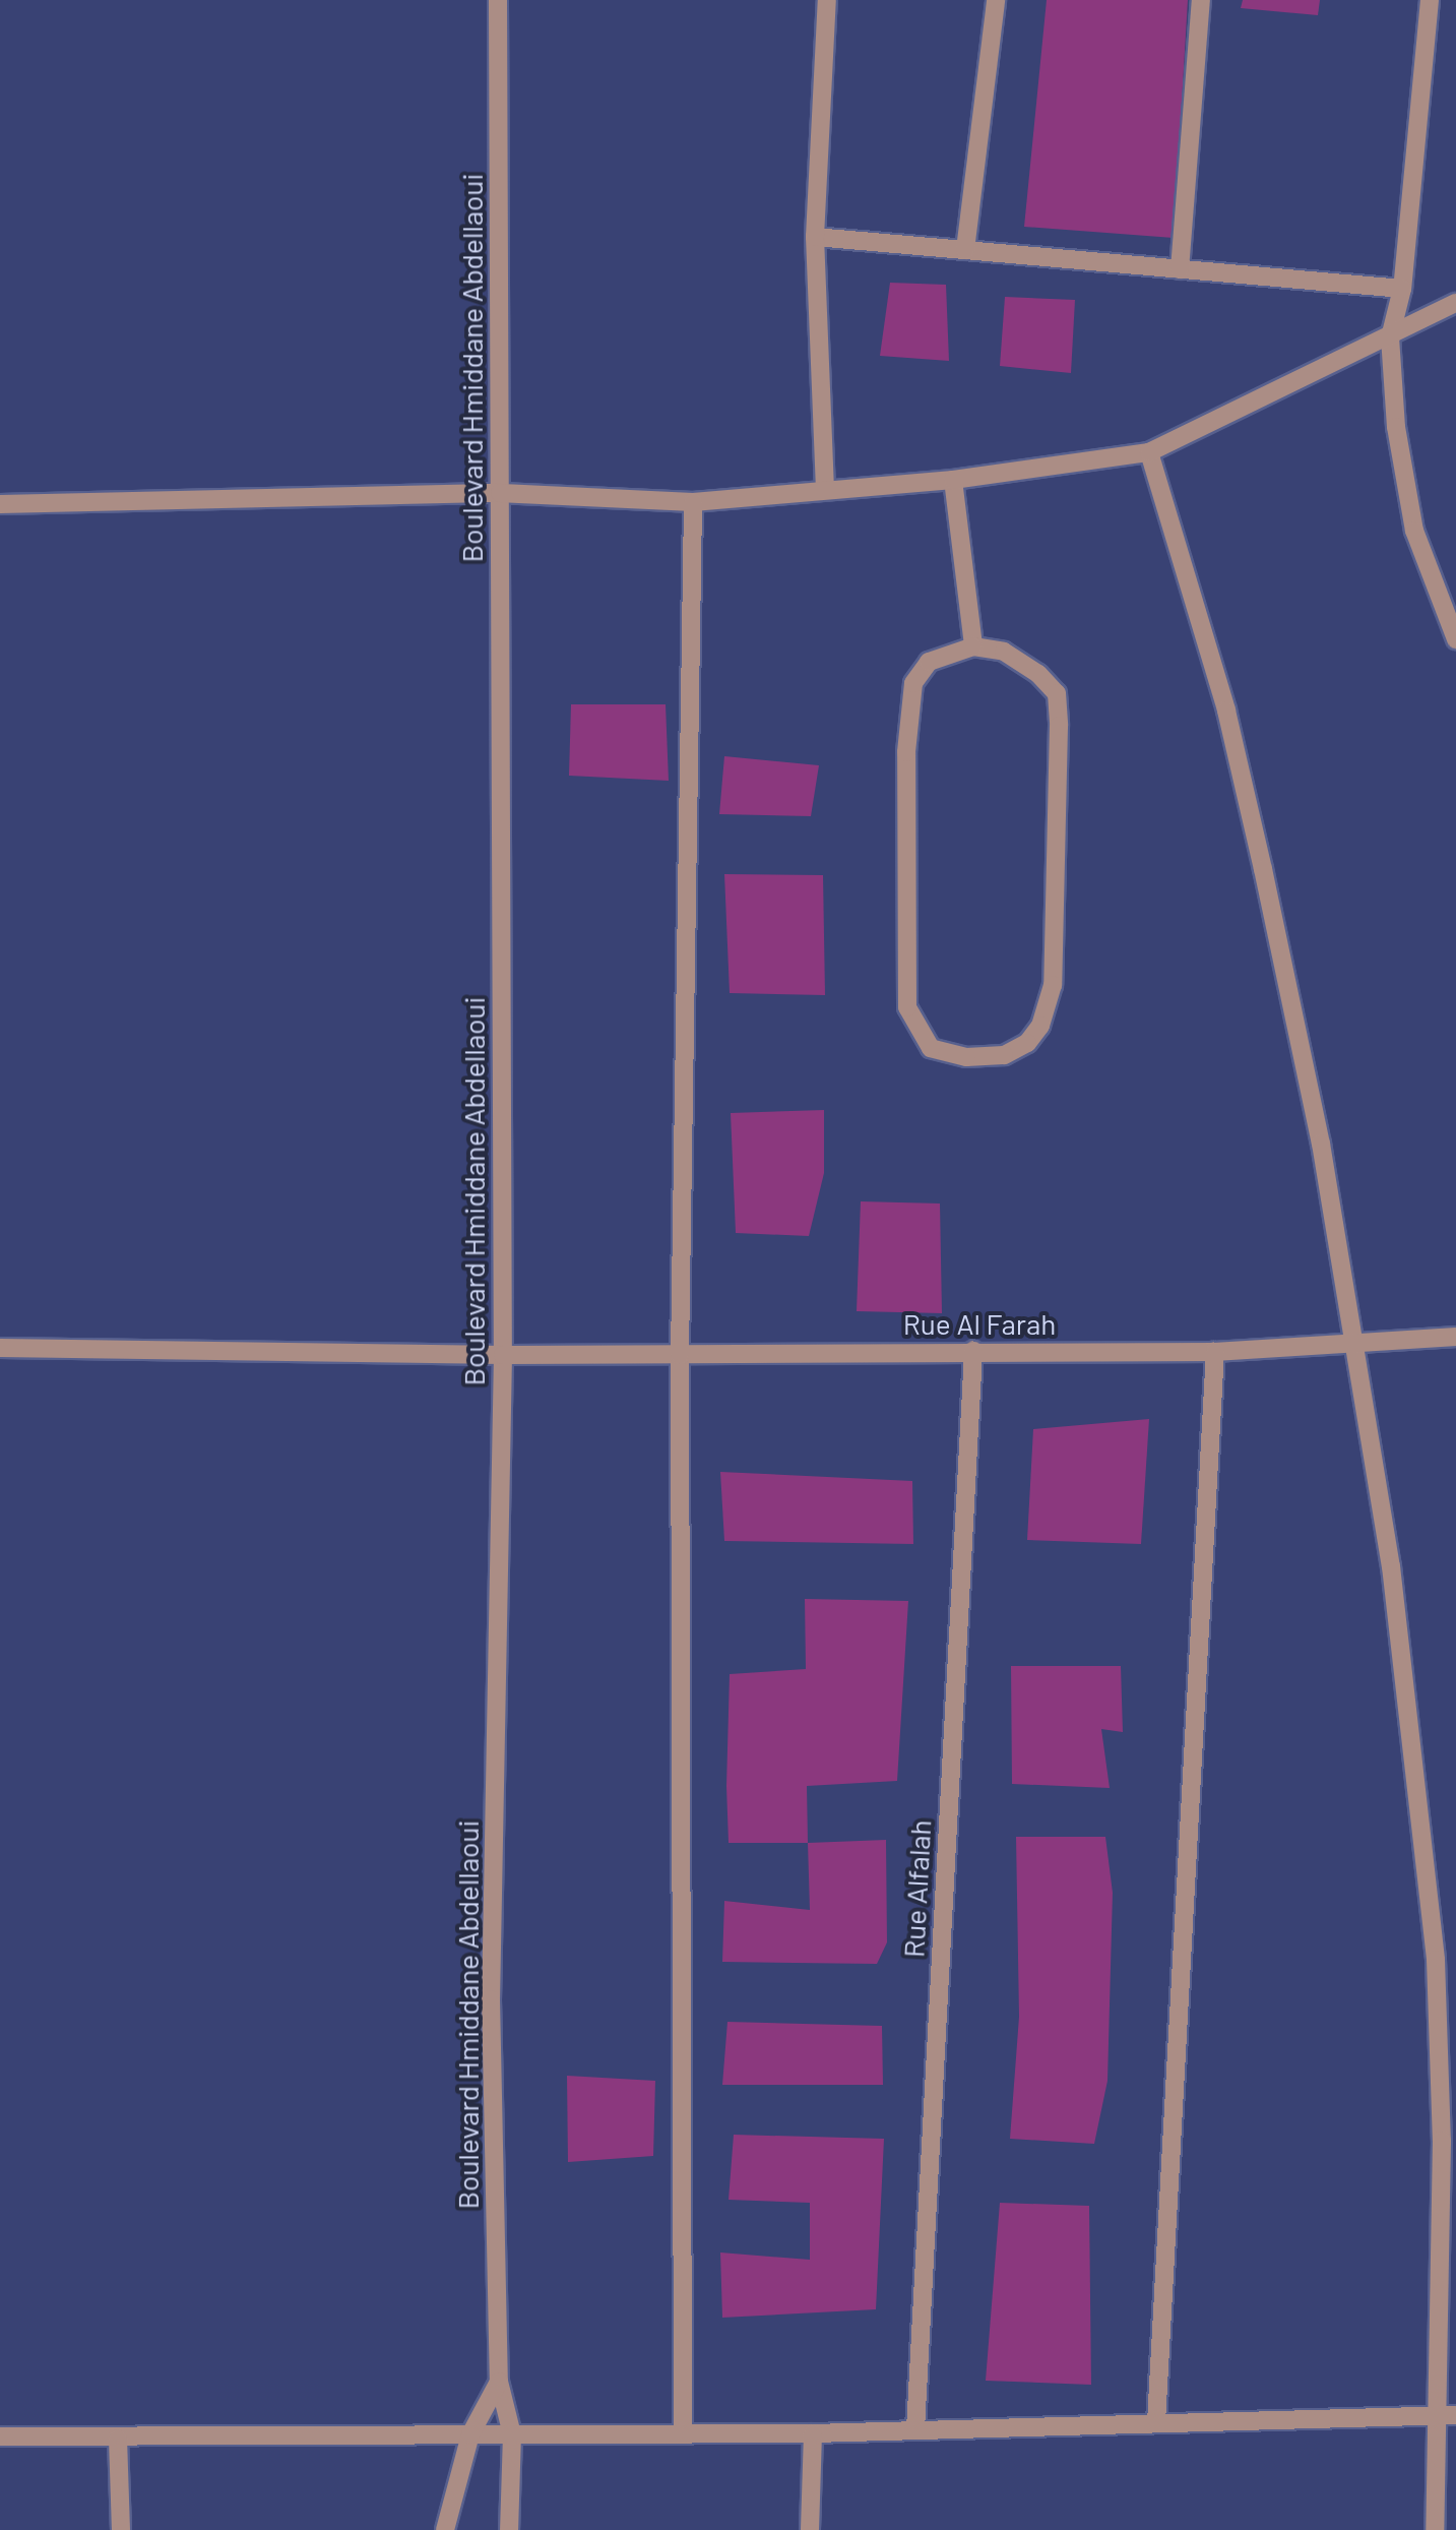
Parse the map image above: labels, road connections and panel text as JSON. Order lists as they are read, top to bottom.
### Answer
{
  "streets": {
    "street": ["Boulevard Hmiddane Abdellaoui", "Rue Al Farah", "Rue Alfalah"]
  },
  "crossings": [
    ["Boulevard Hmiddane Abdellaoui", "Rue Al Farah"],
    ["Rue Al Farah", "Rue Alfalah"]
  ]
}
